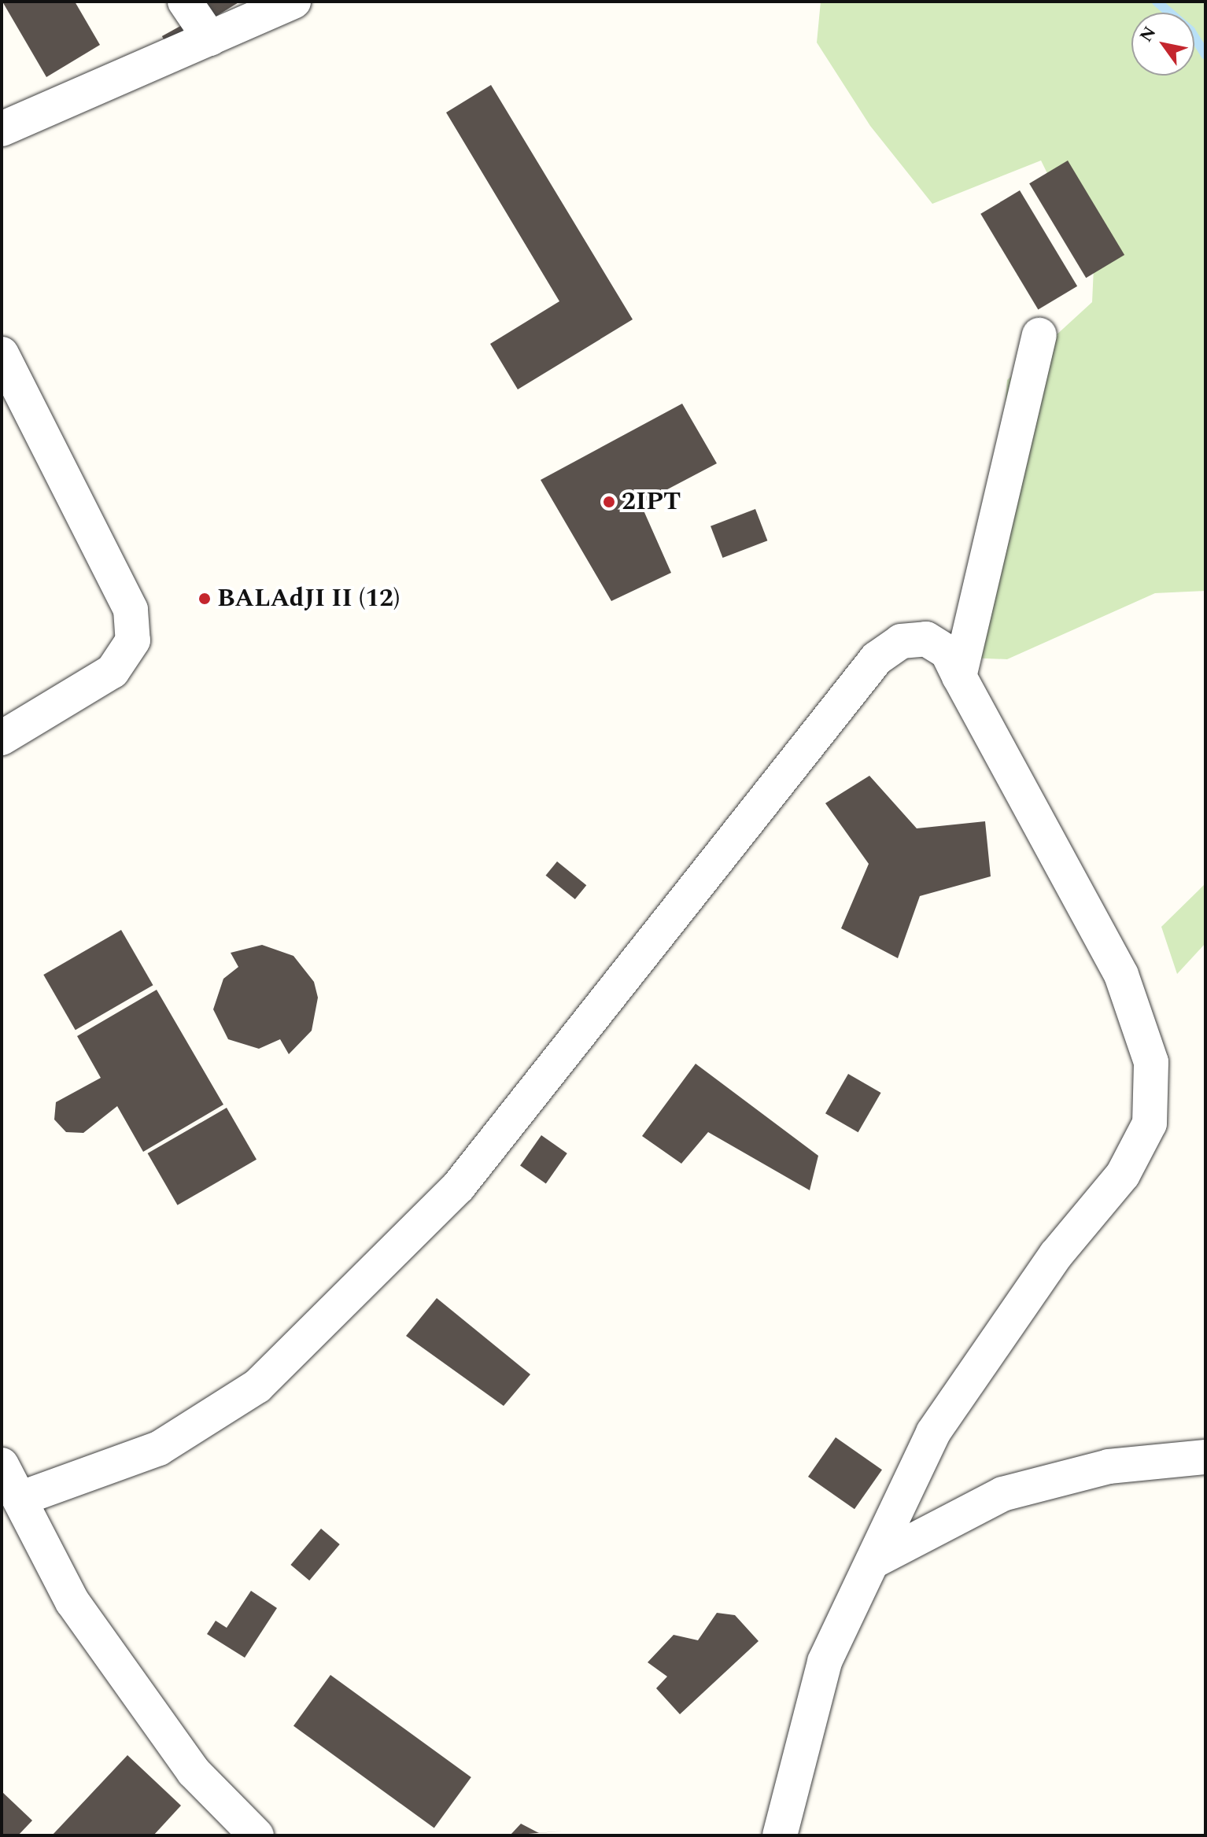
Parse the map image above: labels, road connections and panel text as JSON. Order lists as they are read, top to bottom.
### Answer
{
  "places": ["2IPT", "BALAdJI II (12)"],
  "north": "top left"
}
